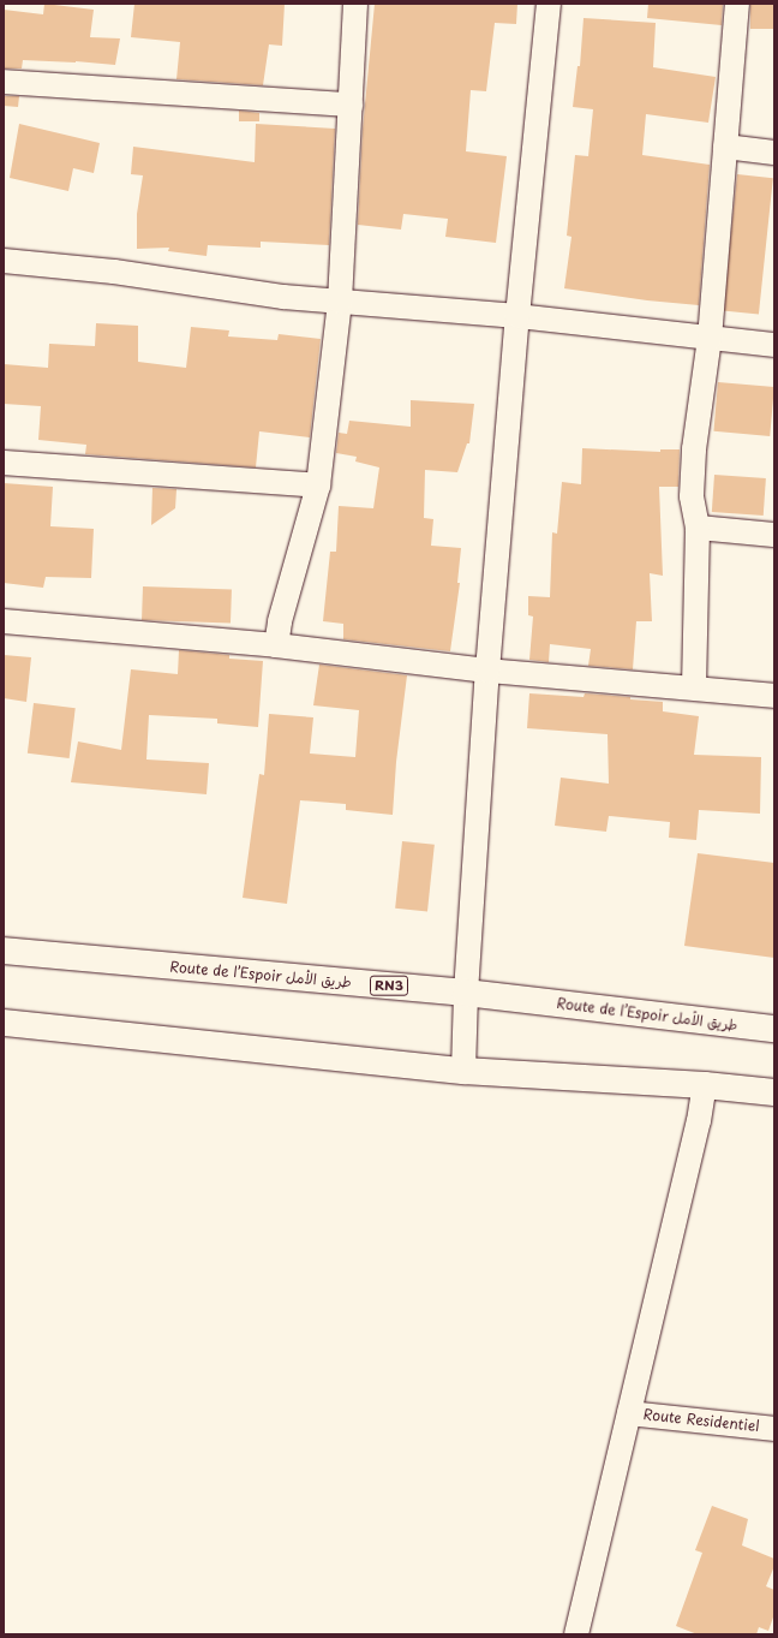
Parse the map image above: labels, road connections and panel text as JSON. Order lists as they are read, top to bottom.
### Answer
{
  "streets": {
    "highway": ["Route de l’Espoir طريق الأمل", "RN3"],
    "street": ["Route Residentiel"]
  }
}
